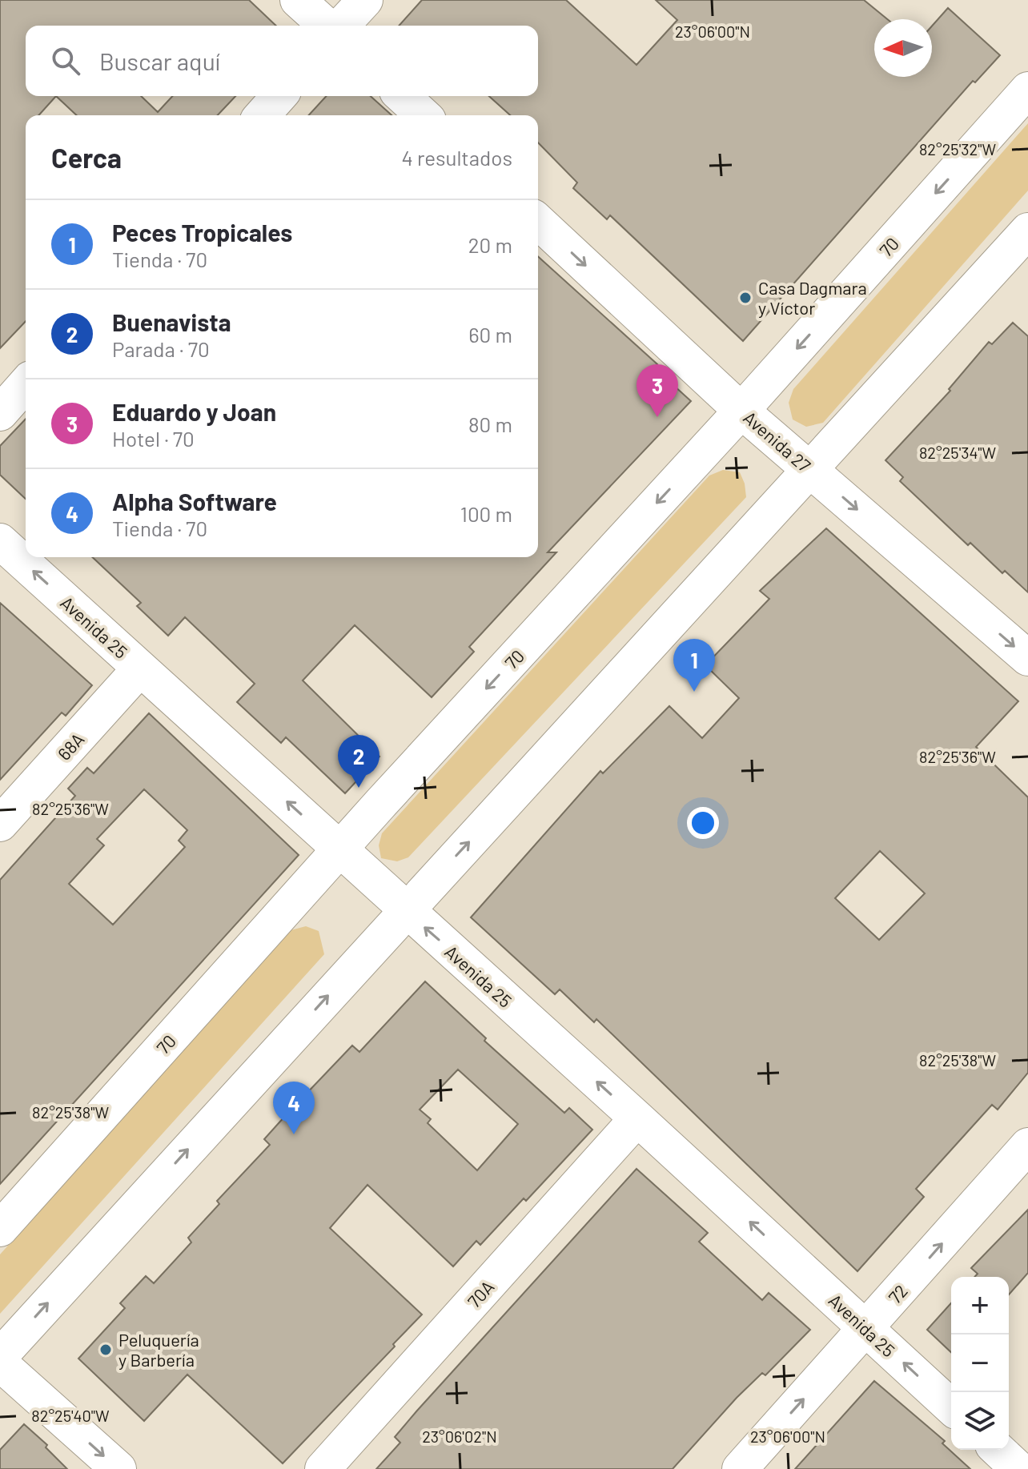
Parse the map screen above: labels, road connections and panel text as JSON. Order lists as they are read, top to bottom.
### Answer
{
  "streets": {
    "street": [
      "70",
      "Avenida 27",
      "Avenida 25",
      "68A",
      "70A",
      "72"
    ]
  },
  "crossings": [
    ["70", "Avenida 27"],
    ["70", "Avenida 25"],
    ["Avenida 25", "68A"],
    ["Avenida 25", "70A"],
    ["Avenida 25", "72"]
  ],
  "one_way": ["Avenida 27", "Avenida 25", "72"],
  "places": ["Casa Dagmara y Víctor", "Peluquería y Barbería"],
  "north": "left",
  "page": {
    "search": "Buscar aquí",
    "heading": ["Cerca", "4 resultados"],
    "list": [
      {
        "mark": "1",
        "name": "Peces Tropicales",
        "note": "Tienda · 70",
        "value": "20 m"
      },
      {
        "mark": "2",
        "name": "Buenavista",
        "note": "Parada · 70",
        "value": "60 m"
      },
      {
        "mark": "3",
        "name": "Eduardo y Joan",
        "note": "Hotel · 70",
        "value": "80 m"
      },
      {
        "mark": "4",
        "name": "Alpha Software",
        "note": "Tienda · 70",
        "value": "100 m"
      }
    ],
    "pins": [
      "3",
      "1",
      "2",
      "4"
    ],
    "map_buttons": ["+", "−"]
  },
  "coordinates": [
    "23°06'00\"N",
    "82°25'32\"W",
    "82°25'34\"W",
    "82°25'36\"W",
    "82°25'38\"W",
    "82°25'40\"W",
    "23°06'02\"N"
  ]
}
